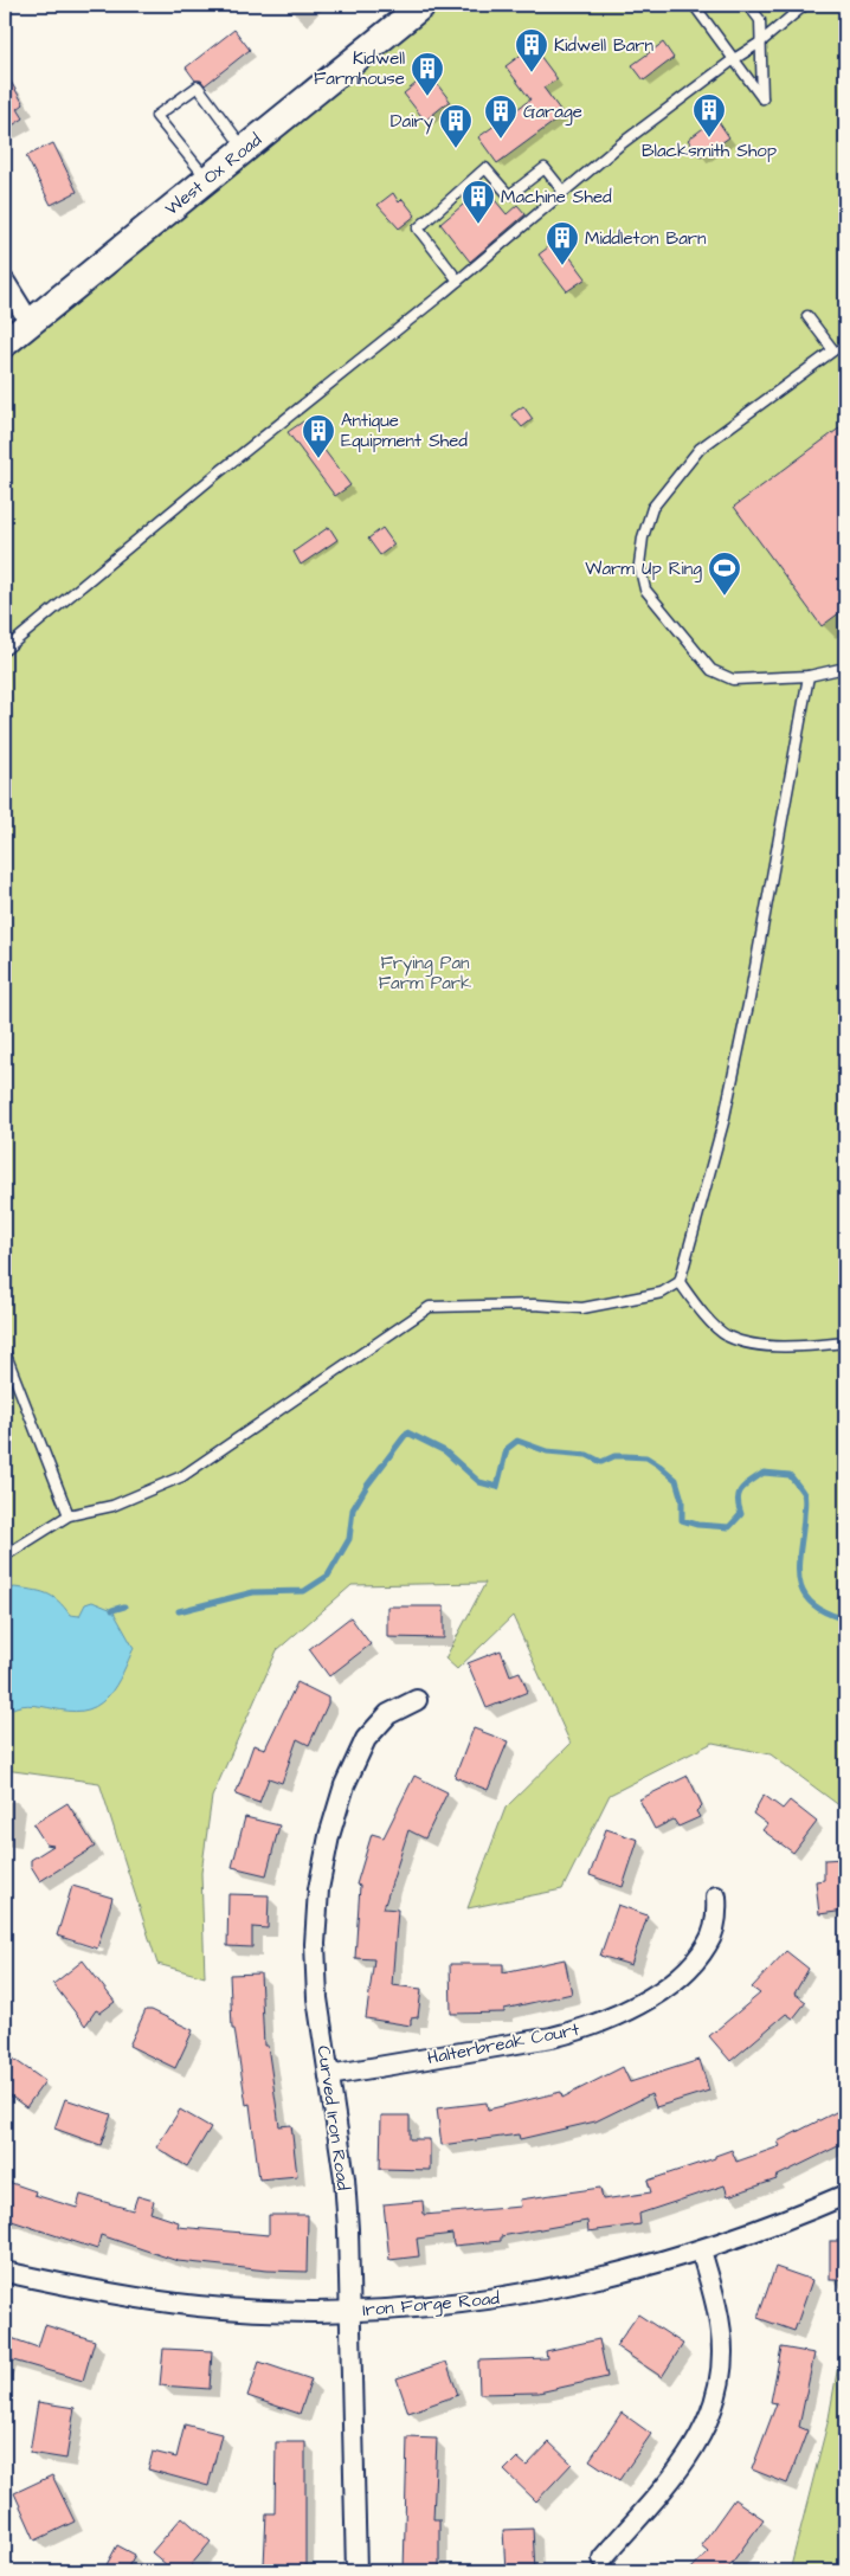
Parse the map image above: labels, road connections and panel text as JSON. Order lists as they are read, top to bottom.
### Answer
{
  "streets": {
    "main road": ["West Ox Road"],
    "street": ["Halterbreak Court", "Curved Iron Road", "Iron Forge Road"]
  },
  "crossings": [
    ["Halterbreak Court", "Curved Iron Road"],
    ["Curved Iron Road", "Iron Forge Road"]
  ],
  "parks": ["Frying Pan Farm Park"],
  "places": {
    "building": [
      "Kidwell Barn",
      "Kidwell Farmhouse",
      "Blacksmith Shop",
      "Garage",
      "Dairy",
      "Machine Shed",
      "Middleton Barn",
      "Antique Equipment Shed"
    ],
    "sports": ["Warm Up Ring"]
  }
}
